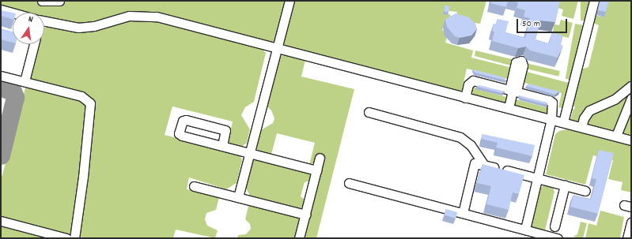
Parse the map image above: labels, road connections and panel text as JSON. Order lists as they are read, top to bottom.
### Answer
{
  "scale_bar": "50 m",
  "north": "top"
}
